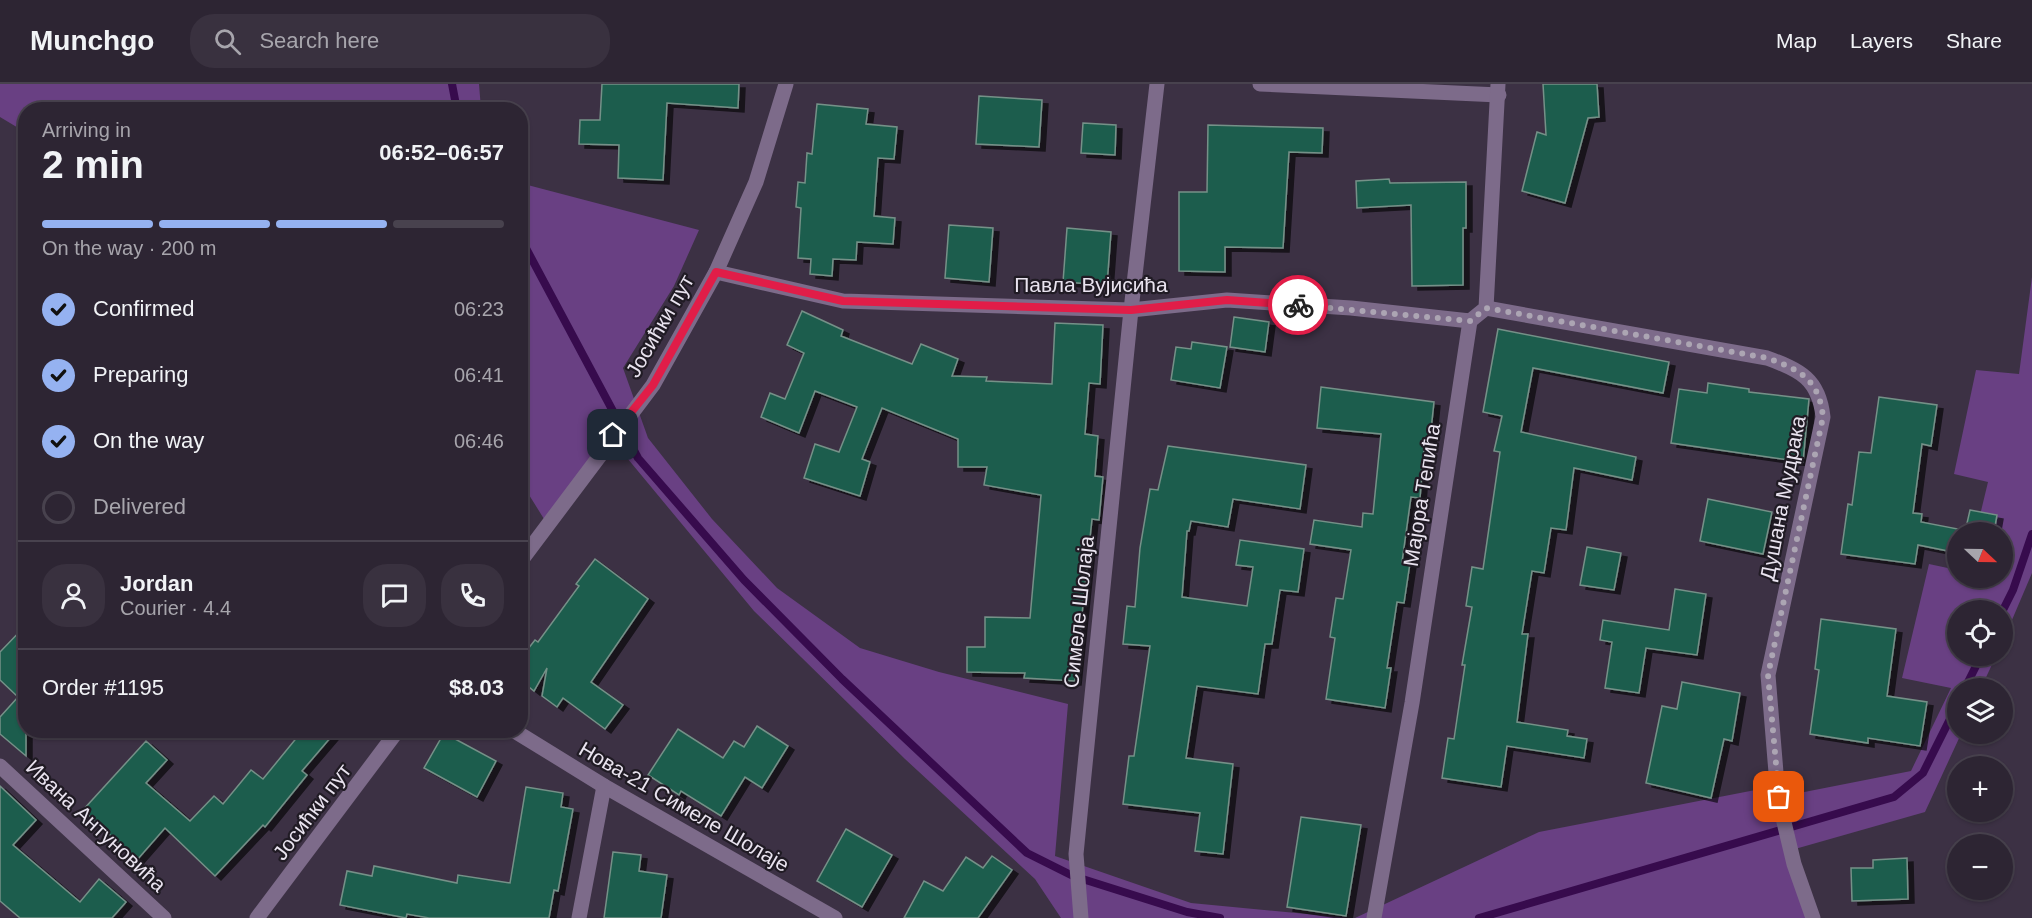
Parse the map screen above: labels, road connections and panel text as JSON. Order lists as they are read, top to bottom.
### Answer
{
  "streets": {
    "street": [
      "Павла Вујисића",
      "Јосићки пут",
      "Мајора Тепића",
      "Душана Мудрака",
      "Симеле Шолаја",
      "Нова-21 Симеле Шолаје",
      "Ивана Антуновића"
    ]
  },
  "crossings": [
    ["Павла Вујисића", "Јосићки пут"],
    ["Павла Вујисића", "Мајора Тепића"],
    ["Павла Вујисића", "Симеле Шолаја"]
  ],
  "north": "right",
  "page": {
    "header": "Munchgo",
    "search": "Search here",
    "nav": ["Map", "Layers", "Share"],
    "heading": ["2 min", "Arriving in", "06:52–06:57"],
    "panel": [
      "Jordan",
      "Courier · 4.4",
      "Order #1195",
      "$8.03"
    ],
    "bar": "On the way · 200 m",
    "list": [
      ["Confirmed", "06:23"],
      ["Preparing", "06:41"],
      ["On the way", "06:46"],
      "Delivered"
    ],
    "map_buttons": ["+", "−"]
  }
}
